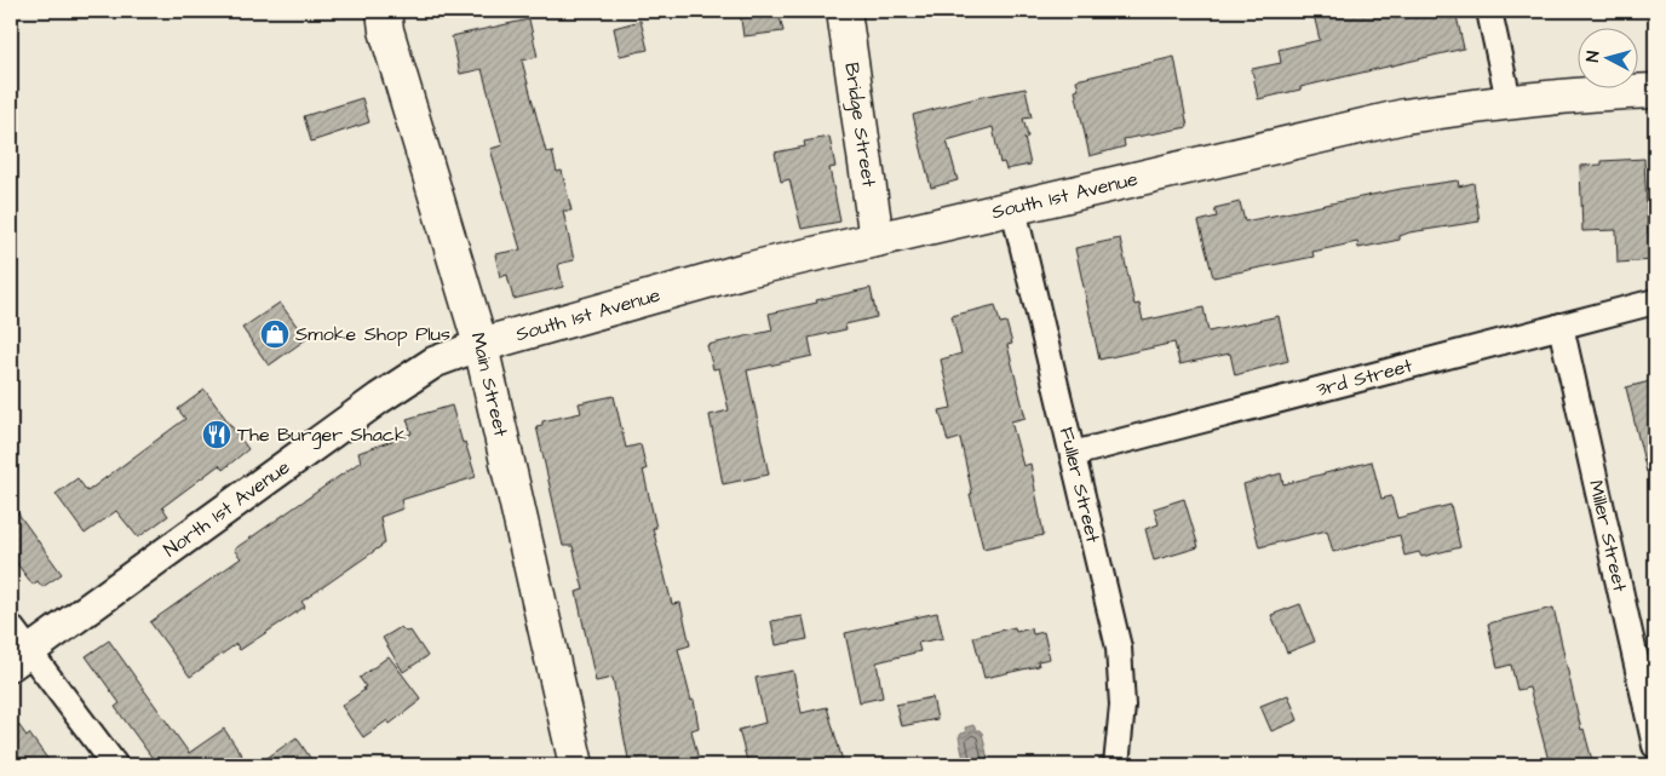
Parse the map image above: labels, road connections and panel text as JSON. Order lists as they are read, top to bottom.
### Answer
{
  "streets": {
    "main road": ["Bridge Street", "South 1st Avenue", "Main Street"],
    "street": [
      "3rd Street",
      "Fuller Street",
      "North 1st Avenue",
      "Miller Street"
    ]
  },
  "crossings": [
    ["Bridge Street", "South 1st Avenue"],
    ["South 1st Avenue", "Main Street"],
    ["South 1st Avenue", "Fuller Street"],
    ["South 1st Avenue", "North 1st Avenue"],
    ["3rd Street", "Fuller Street"],
    ["3rd Street", "Miller Street"],
    ["Main Street", "North 1st Avenue"]
  ],
  "places": {
    "shop": ["Smoke Shop Plus"],
    "restaurant": ["The Burger Shack"]
  },
  "north": "left"
}
